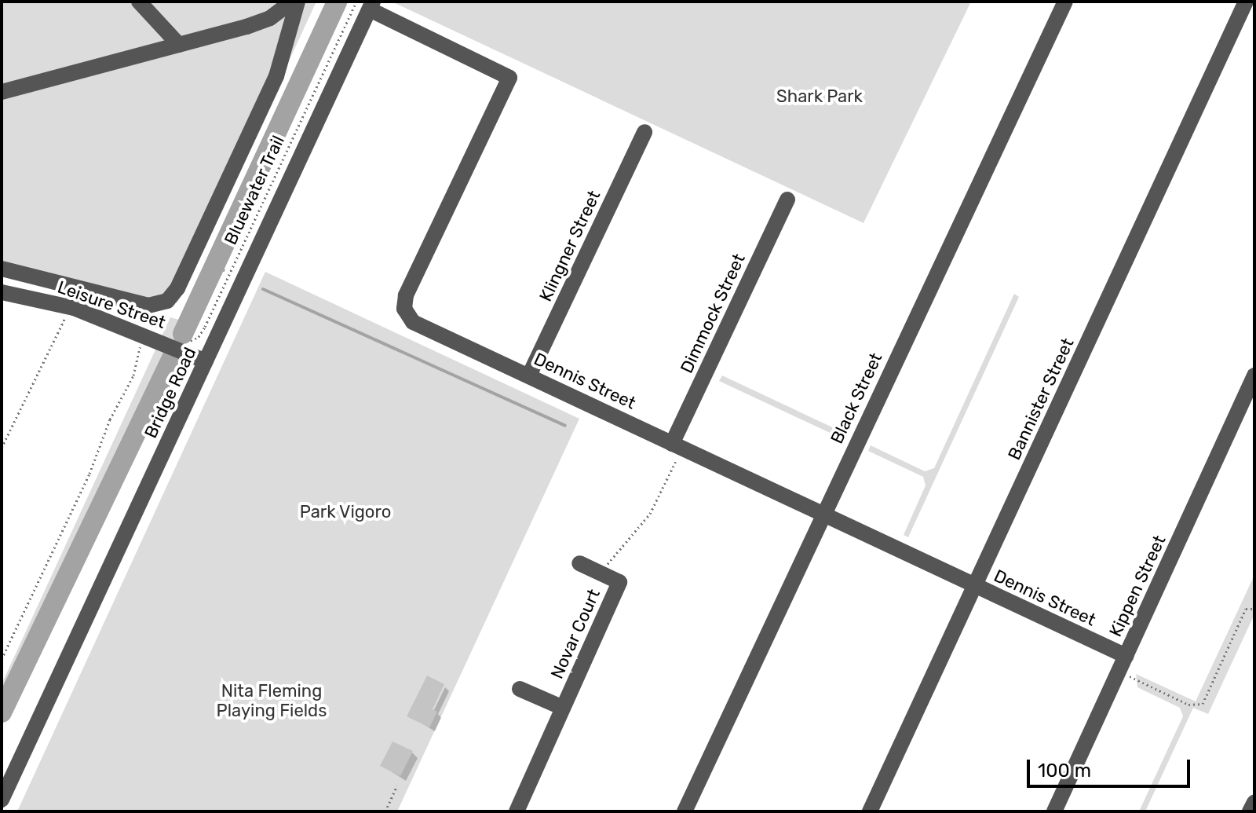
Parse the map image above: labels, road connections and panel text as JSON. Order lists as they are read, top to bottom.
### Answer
{
  "streets": {
    "street": [
      "Klingner Street",
      "Leisure Street",
      "Dimmock Street",
      "Dennis Street",
      "Bridge Road",
      "Black Street",
      "Bannister Street",
      "Kippen Street",
      "Novar Court"
    ],
    "path": ["Bluewater Trail"]
  },
  "crossings": [
    ["Bluewater Trail", "Dennis Street"],
    ["Bluewater Trail", "Bridge Road"],
    ["Klingner Street", "Dennis Street"],
    ["Leisure Street", "Bridge Road"],
    ["Dimmock Street", "Dennis Street"],
    ["Dennis Street", "Bridge Road"],
    ["Dennis Street", "Black Street"],
    ["Dennis Street", "Bannister Street"],
    ["Dennis Street", "Kippen Street"]
  ],
  "parks": ["Shark Park", "Park Vigoro", "Nita Fleming Playing Fields"],
  "scale_bar": "100 m"
}
